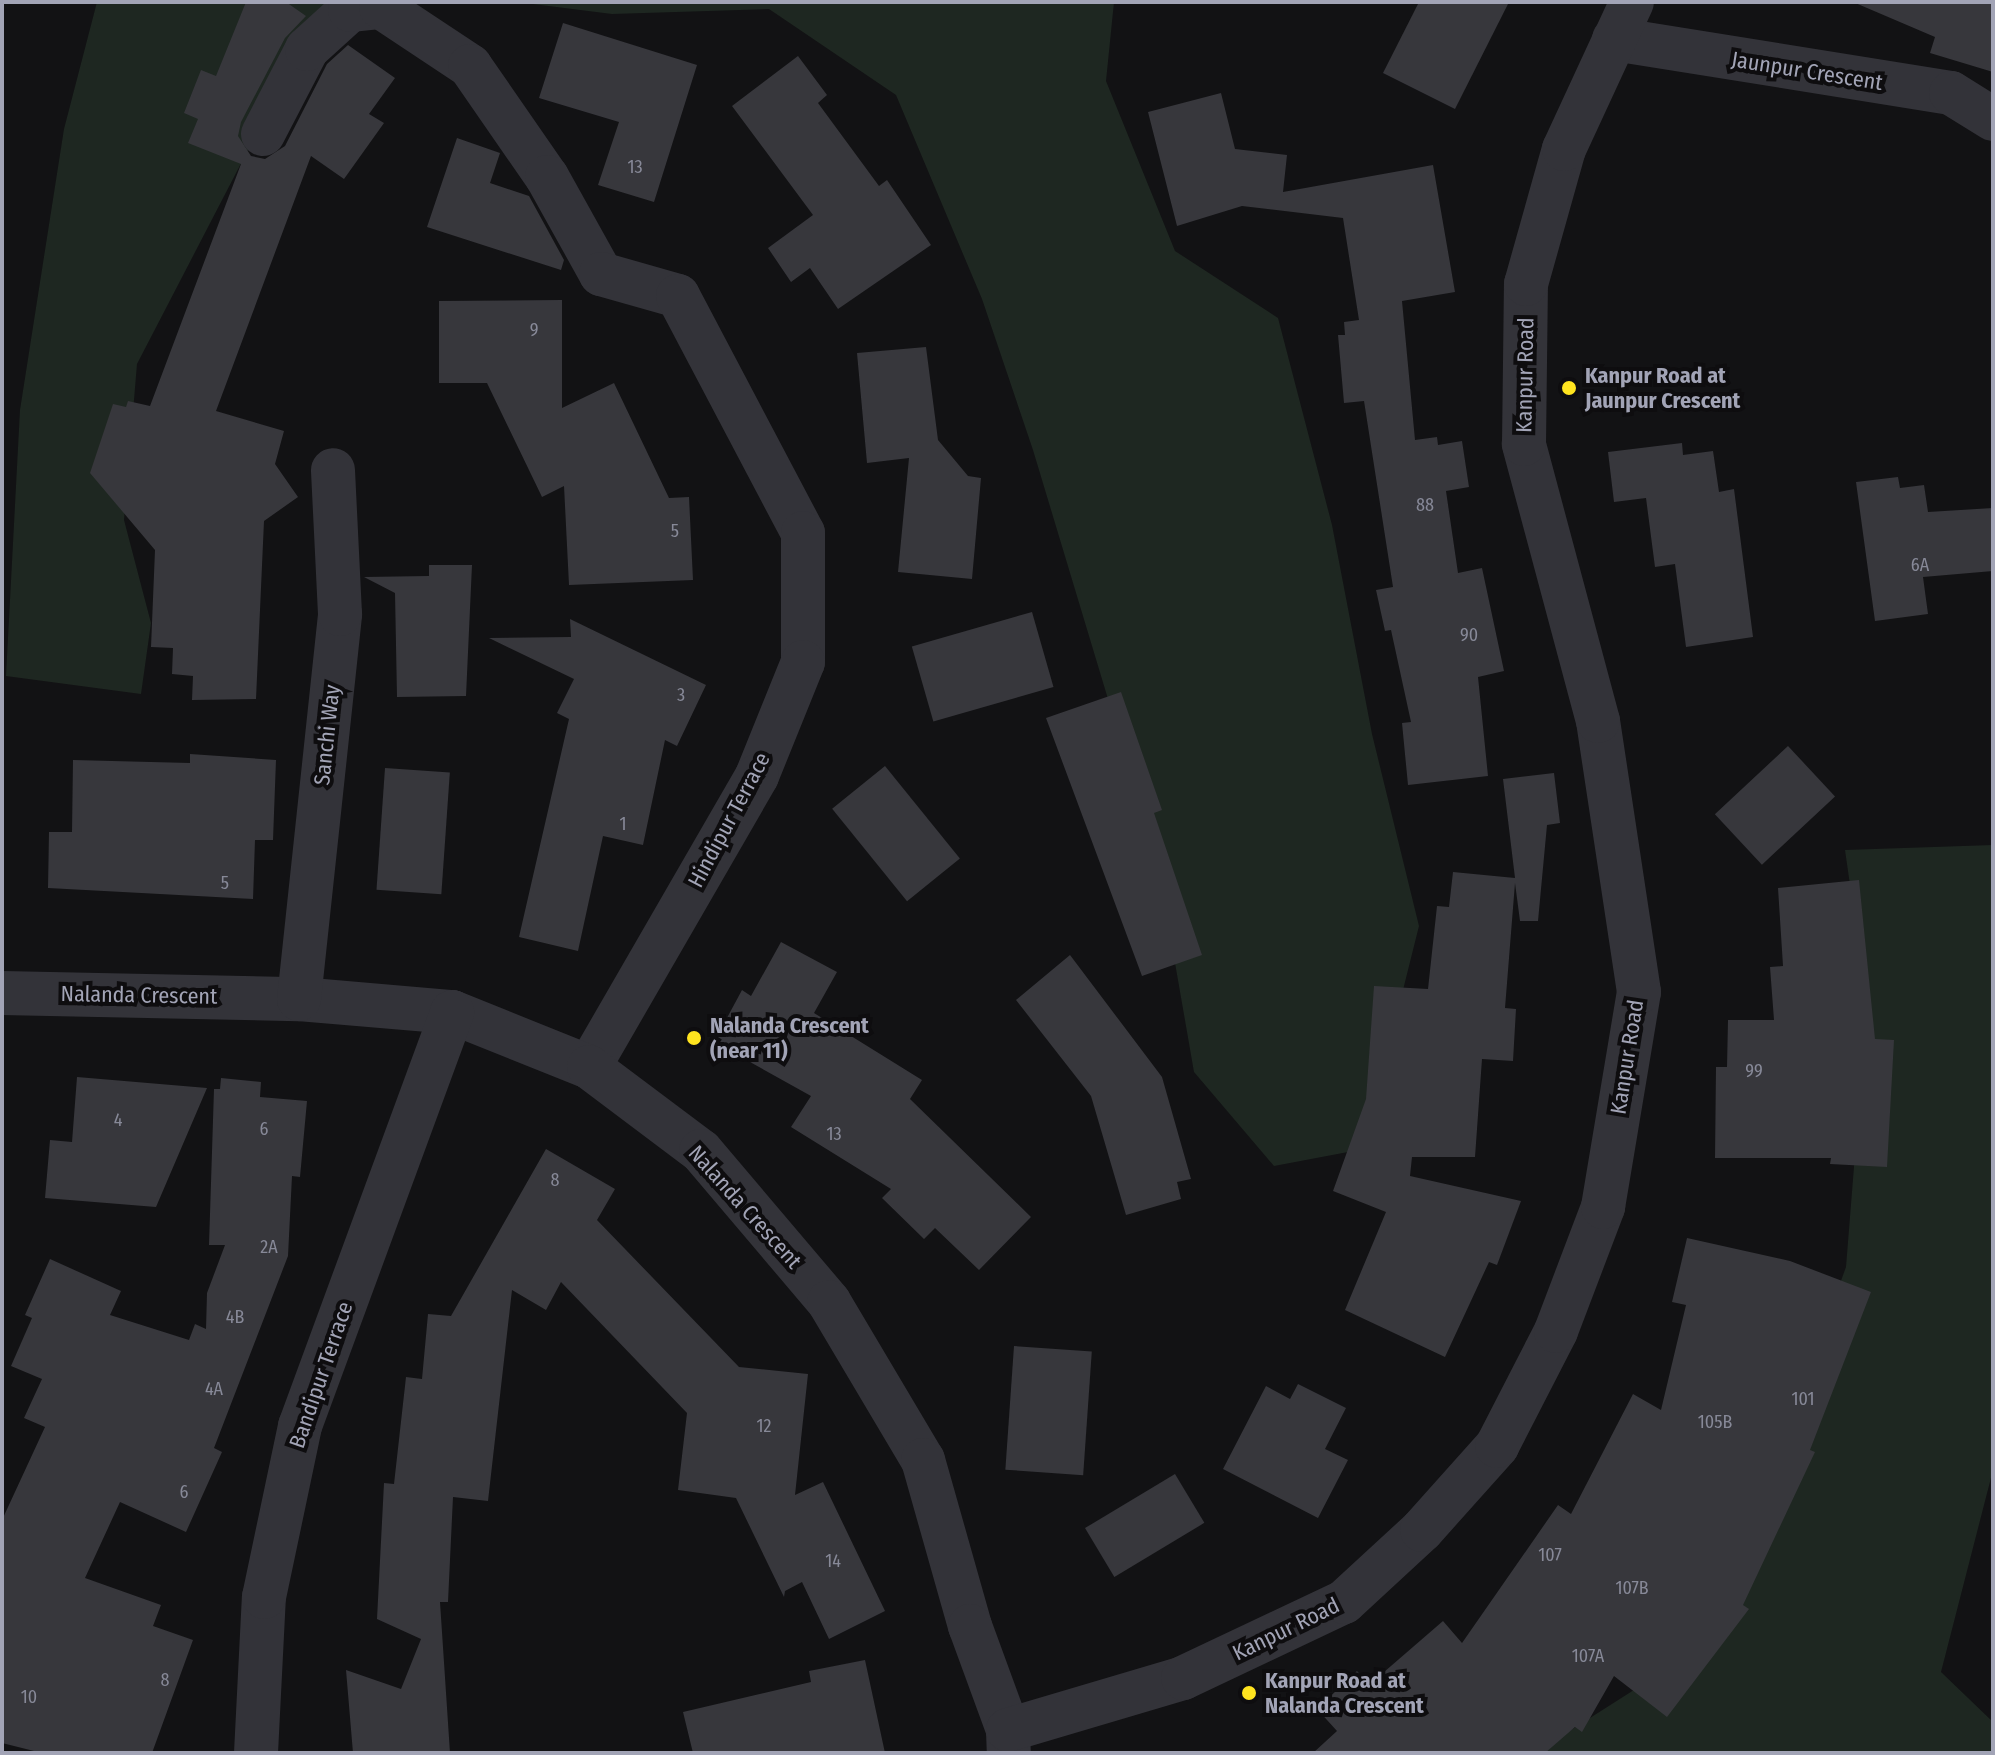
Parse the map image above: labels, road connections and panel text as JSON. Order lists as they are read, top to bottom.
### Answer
{
  "streets": {
    "street": [
      "Jaunpur Crescent",
      "Kanpur Road",
      "Sanchi Way",
      "Hindipur Terrace",
      "Nalanda Crescent",
      "Bandipur Terrace"
    ]
  },
  "crossings": [
    ["Jaunpur Crescent", "Kanpur Road"],
    ["Kanpur Road", "Nalanda Crescent"],
    ["Sanchi Way", "Nalanda Crescent"],
    ["Hindipur Terrace", "Nalanda Crescent"],
    ["Nalanda Crescent", "Bandipur Terrace"]
  ],
  "places": ["Kanpur Road at Jaunpur Crescent", "Nalanda Crescent (near 11)", "Kanpur Road at Nalanda Crescent"],
  "house_numbers": [
    "13",
    "9",
    "88",
    "5",
    "6A",
    "90",
    "3",
    "1",
    "5",
    "99",
    "4",
    "6",
    "13",
    "8",
    "2A",
    "4B",
    "4A",
    "101",
    "105B",
    "12",
    "6",
    "107",
    "14",
    "107B",
    "107A",
    "8",
    "10"
  ]
}
